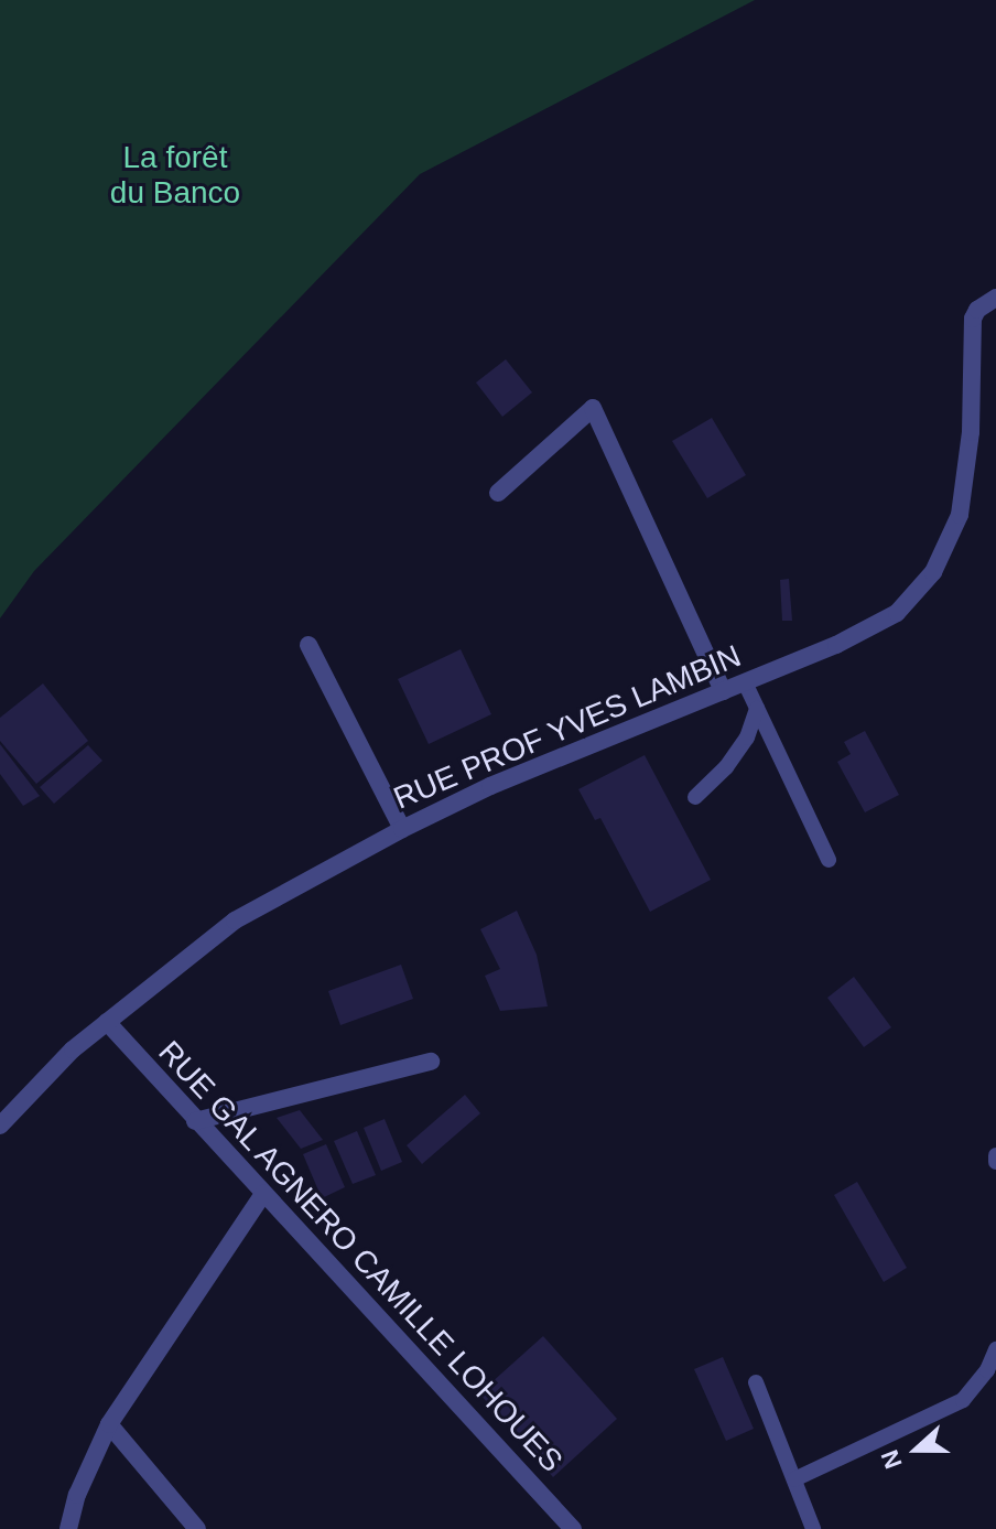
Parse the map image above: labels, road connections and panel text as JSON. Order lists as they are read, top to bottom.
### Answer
{
  "streets": {
    "street": ["RUE PROF YVES LAMBIN", "RUE GAL AGNERO CAMILLE LOHOUES"]
  },
  "crossings": [
    ["RUE PROF YVES LAMBIN", "RUE GAL AGNERO CAMILLE LOHOUES"]
  ],
  "parks": ["La forêt du Banco"],
  "north": "left"
}
